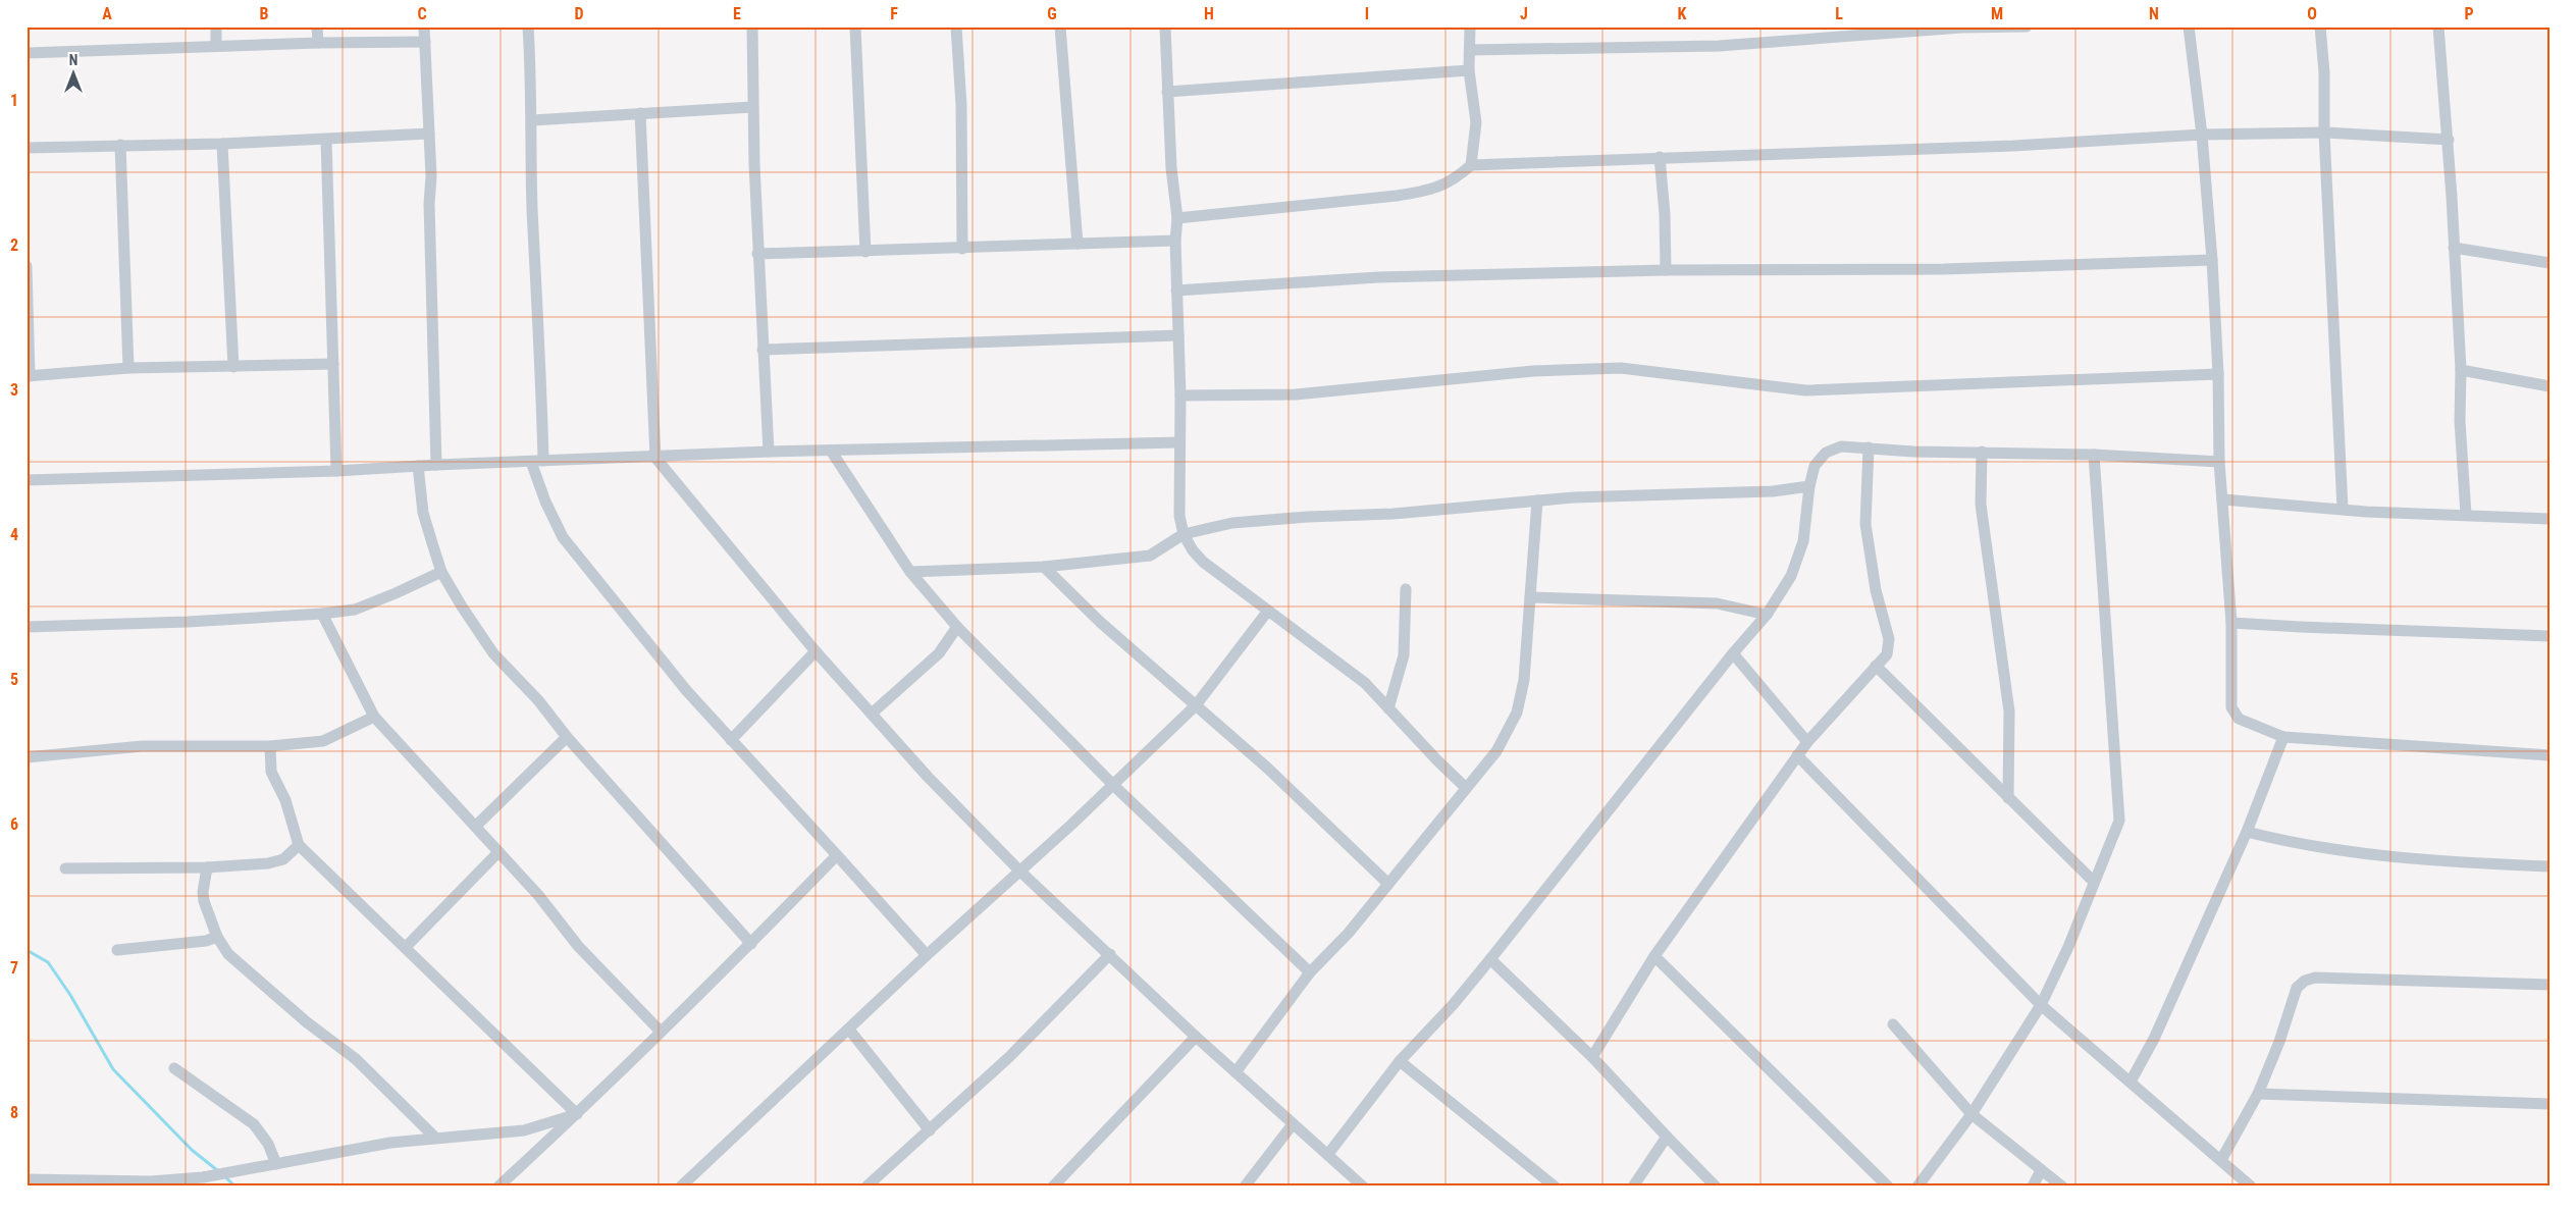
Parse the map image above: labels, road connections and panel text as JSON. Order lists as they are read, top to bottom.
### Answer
{
  "north": "top",
  "grid": {
    "columns": [
      "A",
      "B",
      "C",
      "D",
      "E",
      "F",
      "G",
      "H",
      "I",
      "J",
      "K",
      "L",
      "M",
      "N",
      "O",
      "P"
    ],
    "rows": [
      "1",
      "2",
      "3",
      "4",
      "5",
      "6",
      "7",
      "8"
    ]
  }
}
